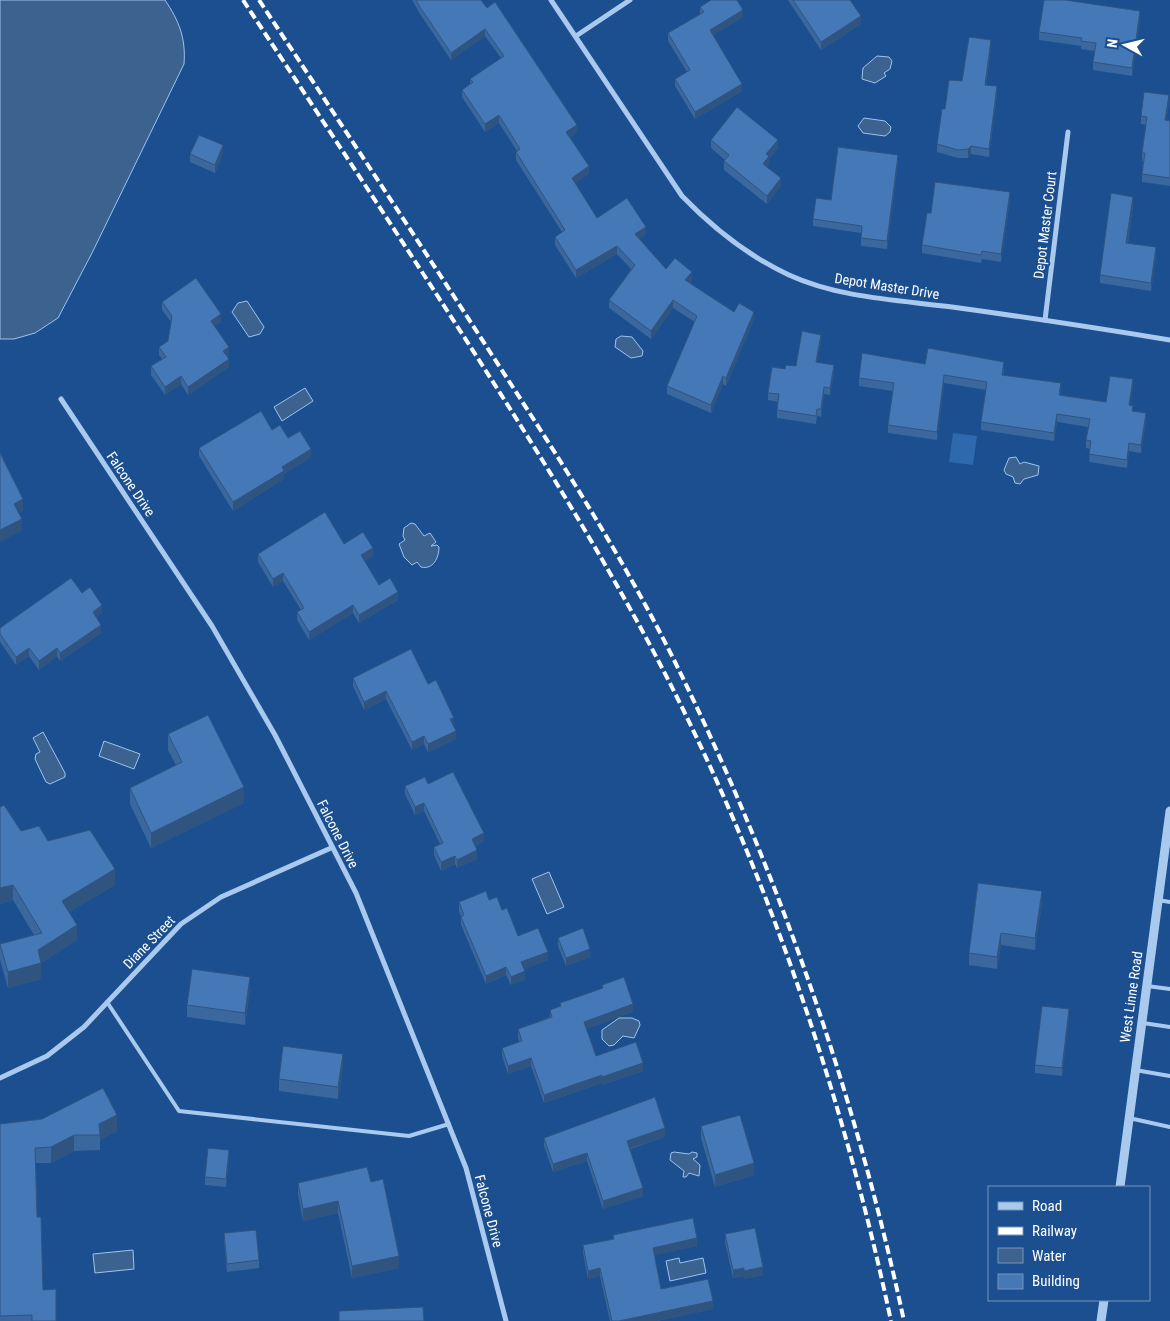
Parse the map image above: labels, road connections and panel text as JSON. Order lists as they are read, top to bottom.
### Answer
{
  "streets": {
    "street": [
      "Depot Master Court",
      "Depot Master Drive",
      "Falcone Drive",
      "Diane Street",
      "West Linne Road"
    ]
  },
  "crossings": [
    ["Depot Master Court", "Depot Master Drive"],
    ["Falcone Drive", "Diane Street"]
  ],
  "legend": [
    "Road",
    "Railway",
    "Water",
    "Building"
  ],
  "north": "left"
}
